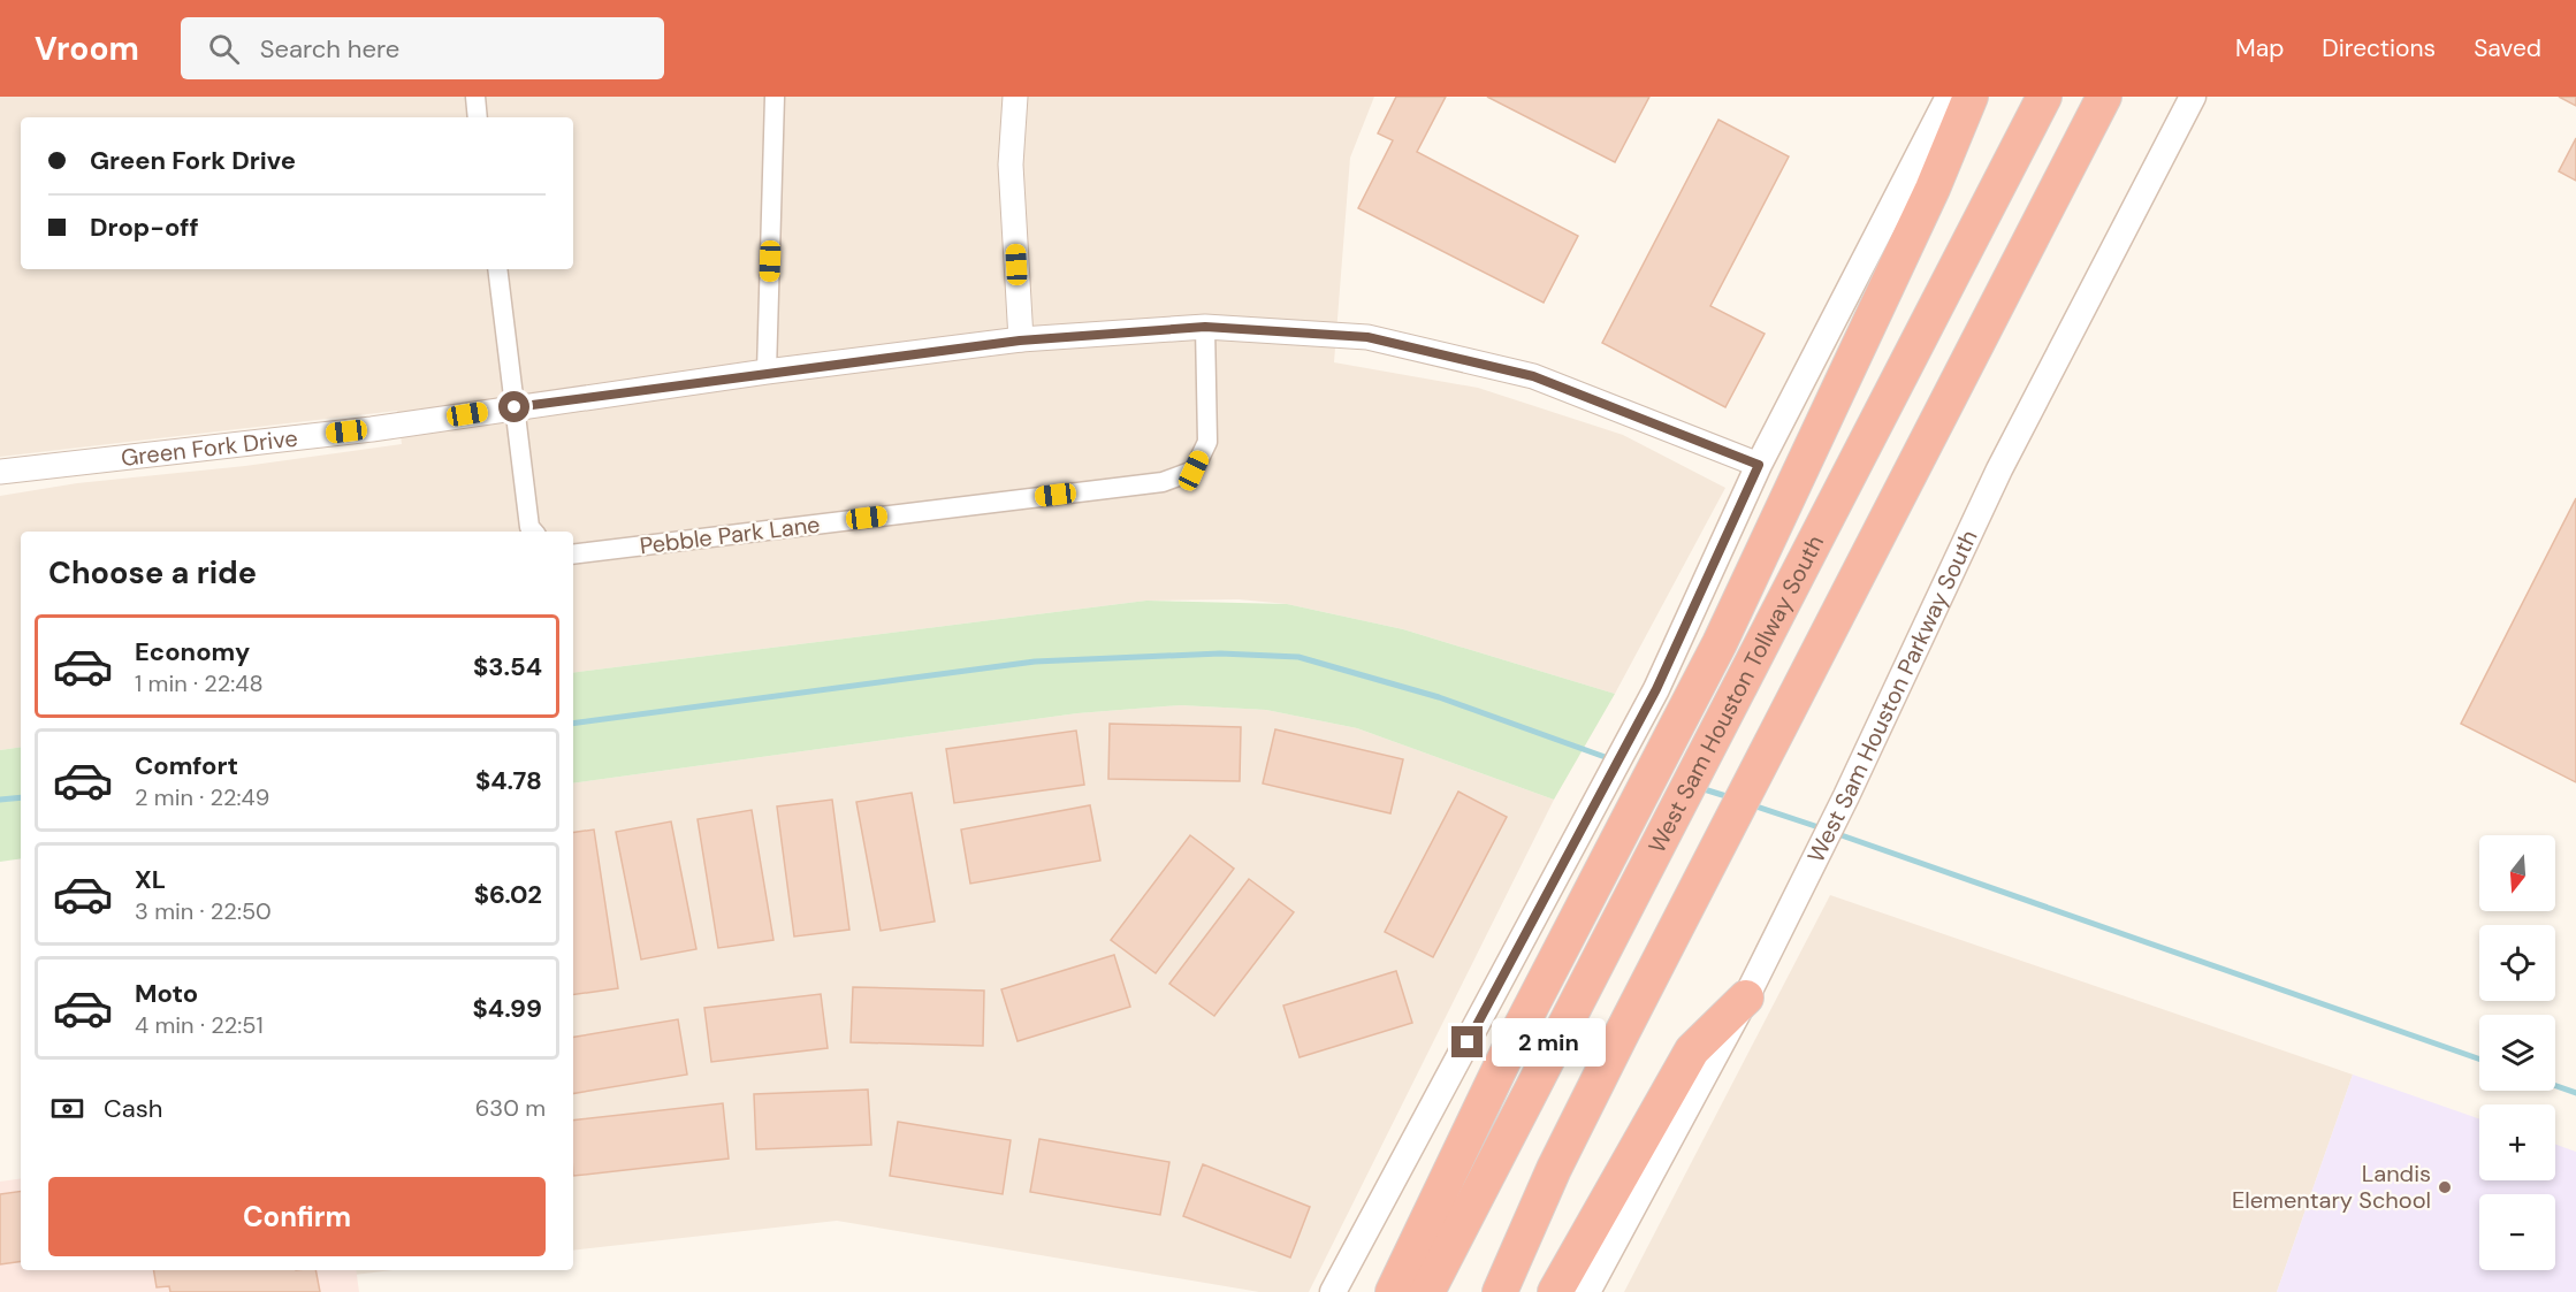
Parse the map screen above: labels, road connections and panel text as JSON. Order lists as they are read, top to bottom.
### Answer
{
  "streets": {
    "highway": ["West Sam Houston Tollway South"],
    "main road": ["West Sam Houston Parkway South"],
    "street": ["Green Fork Drive", "Pebble Park Lane"]
  },
  "crossings": [
    ["Green Fork Drive", "Pebble Park Lane"]
  ],
  "places": ["Landis Elementary School"],
  "north": "bottom",
  "page": {
    "header": "Vroom",
    "search": "Search here",
    "nav": ["Map", "Directions", "Saved"],
    "banner": ["Green Fork Drive", "Drop-off"],
    "heading": "Choose a ride",
    "list": [
      {
        "name": "Economy",
        "note": "1 min · 22:48",
        "value": "$3.54"
      },
      {
        "name": "Comfort",
        "note": "2 min · 22:49",
        "value": "$4.78"
      },
      {
        "name": "XL",
        "note": "3 min · 22:50",
        "value": "$6.02"
      },
      {
        "name": "Moto",
        "note": "4 min · 22:51",
        "value": "$4.99"
      }
    ],
    "map_buttons": ["+", "−"],
    "bubble": "2 min",
    "pay": ["Cash", "630 m"],
    "buttons": "Confirm"
  }
}
